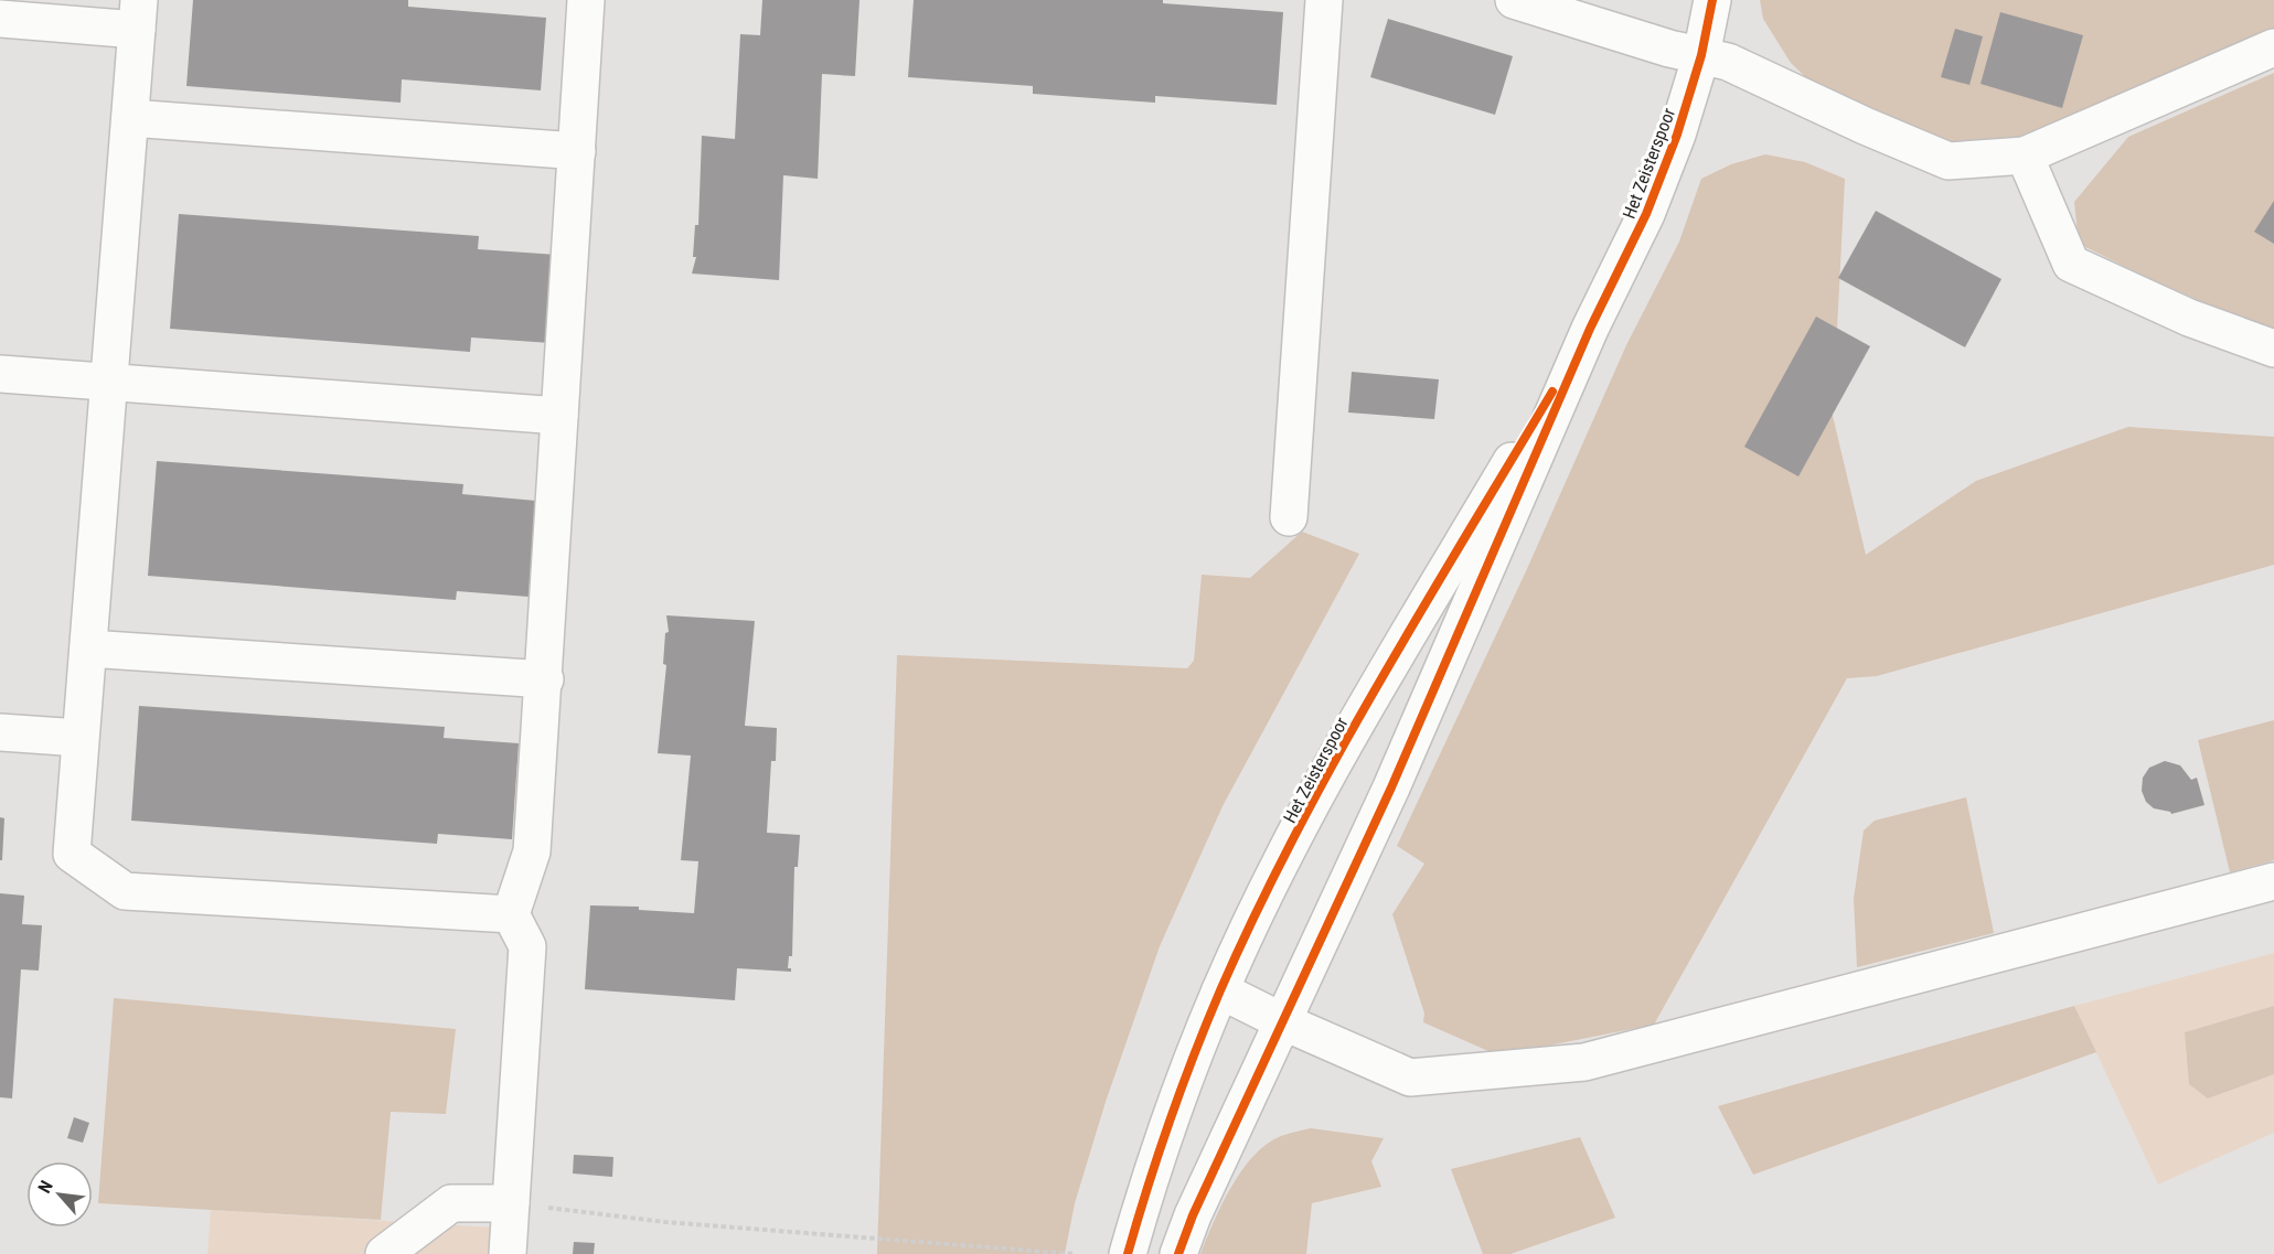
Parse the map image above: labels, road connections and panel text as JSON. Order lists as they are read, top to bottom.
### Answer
{
  "streets": {
    "street": ["Het Zeisterspoor"]
  },
  "north": "top left"
}
